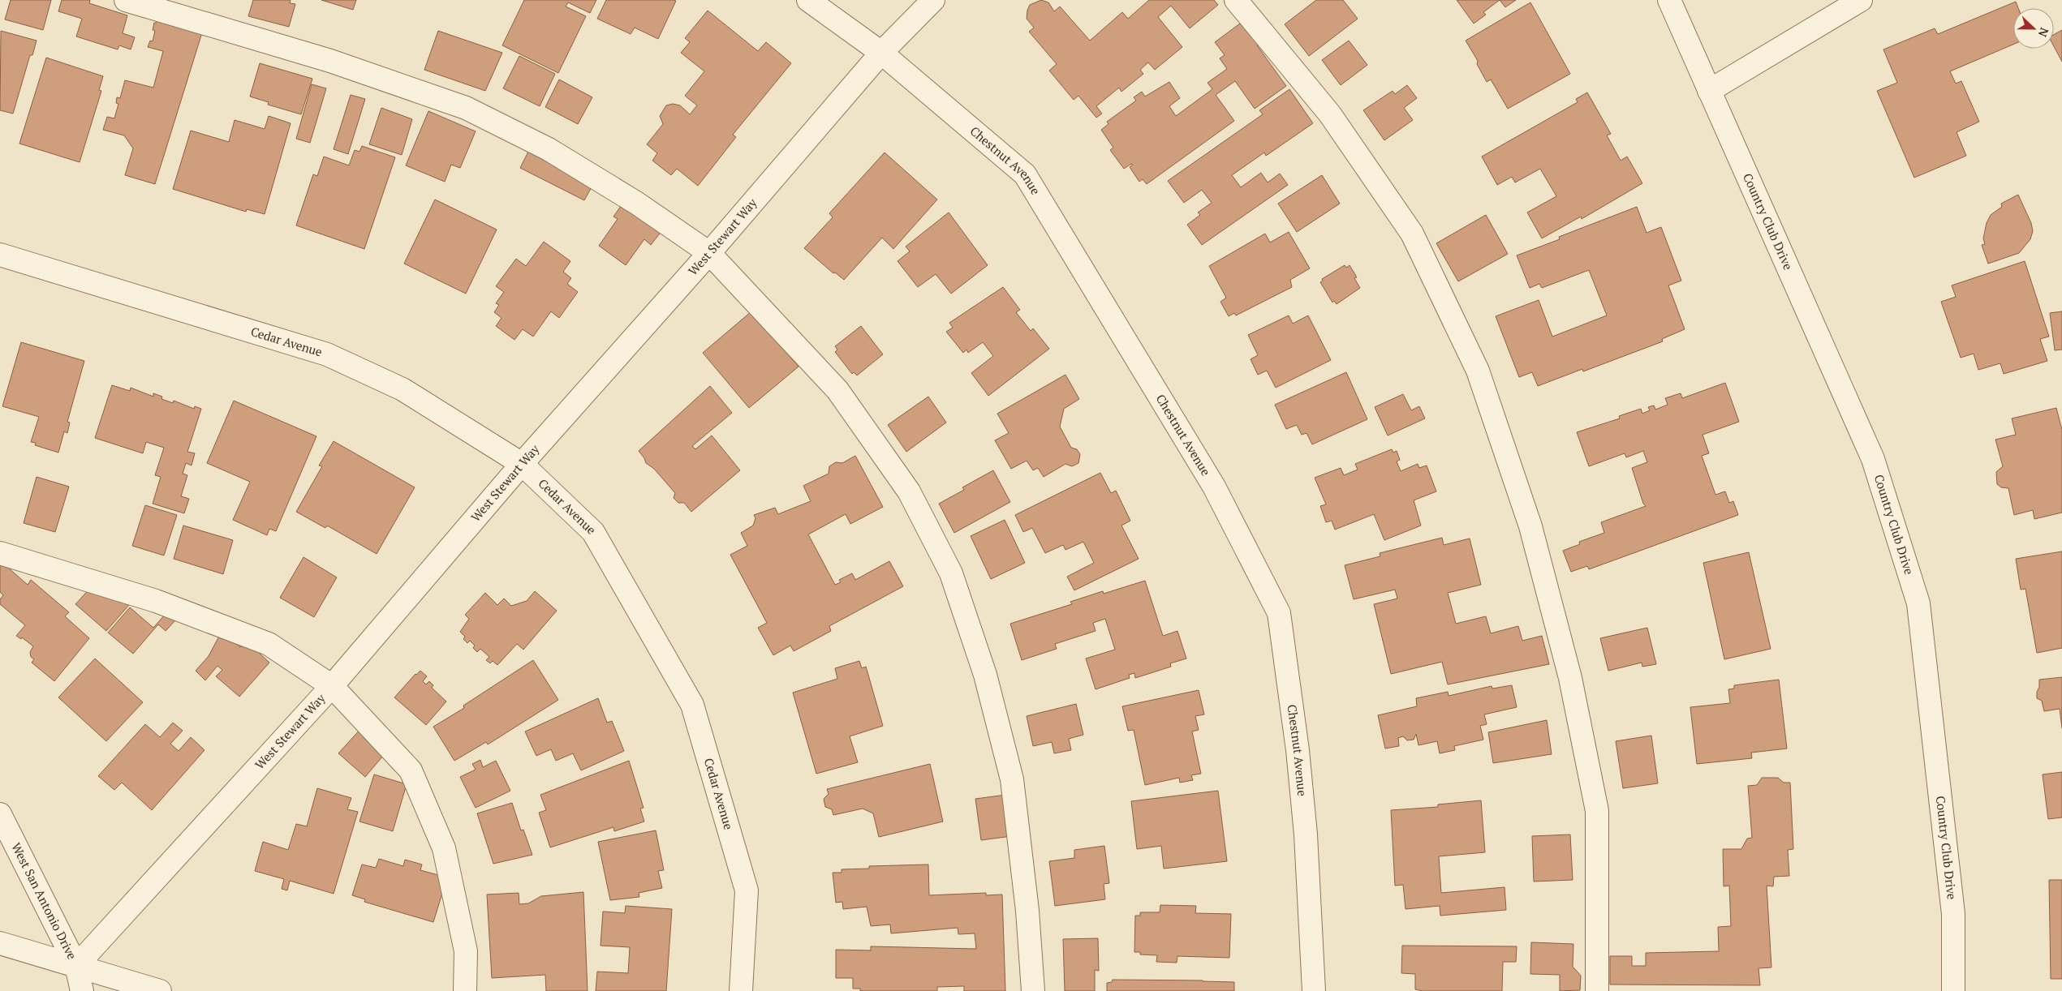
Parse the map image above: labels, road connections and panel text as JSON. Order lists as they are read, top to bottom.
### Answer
{
  "streets": {
    "street": [
      "Chestnut Avenue",
      "Country Club Drive",
      "West Stewart Way",
      "Cedar Avenue",
      "West San Antonio Drive"
    ]
  },
  "crossings": [
    ["Chestnut Avenue", "West Stewart Way"],
    ["West Stewart Way", "Cedar Avenue"],
    ["West Stewart Way", "West San Antonio Drive"]
  ],
  "north": "right"
}
